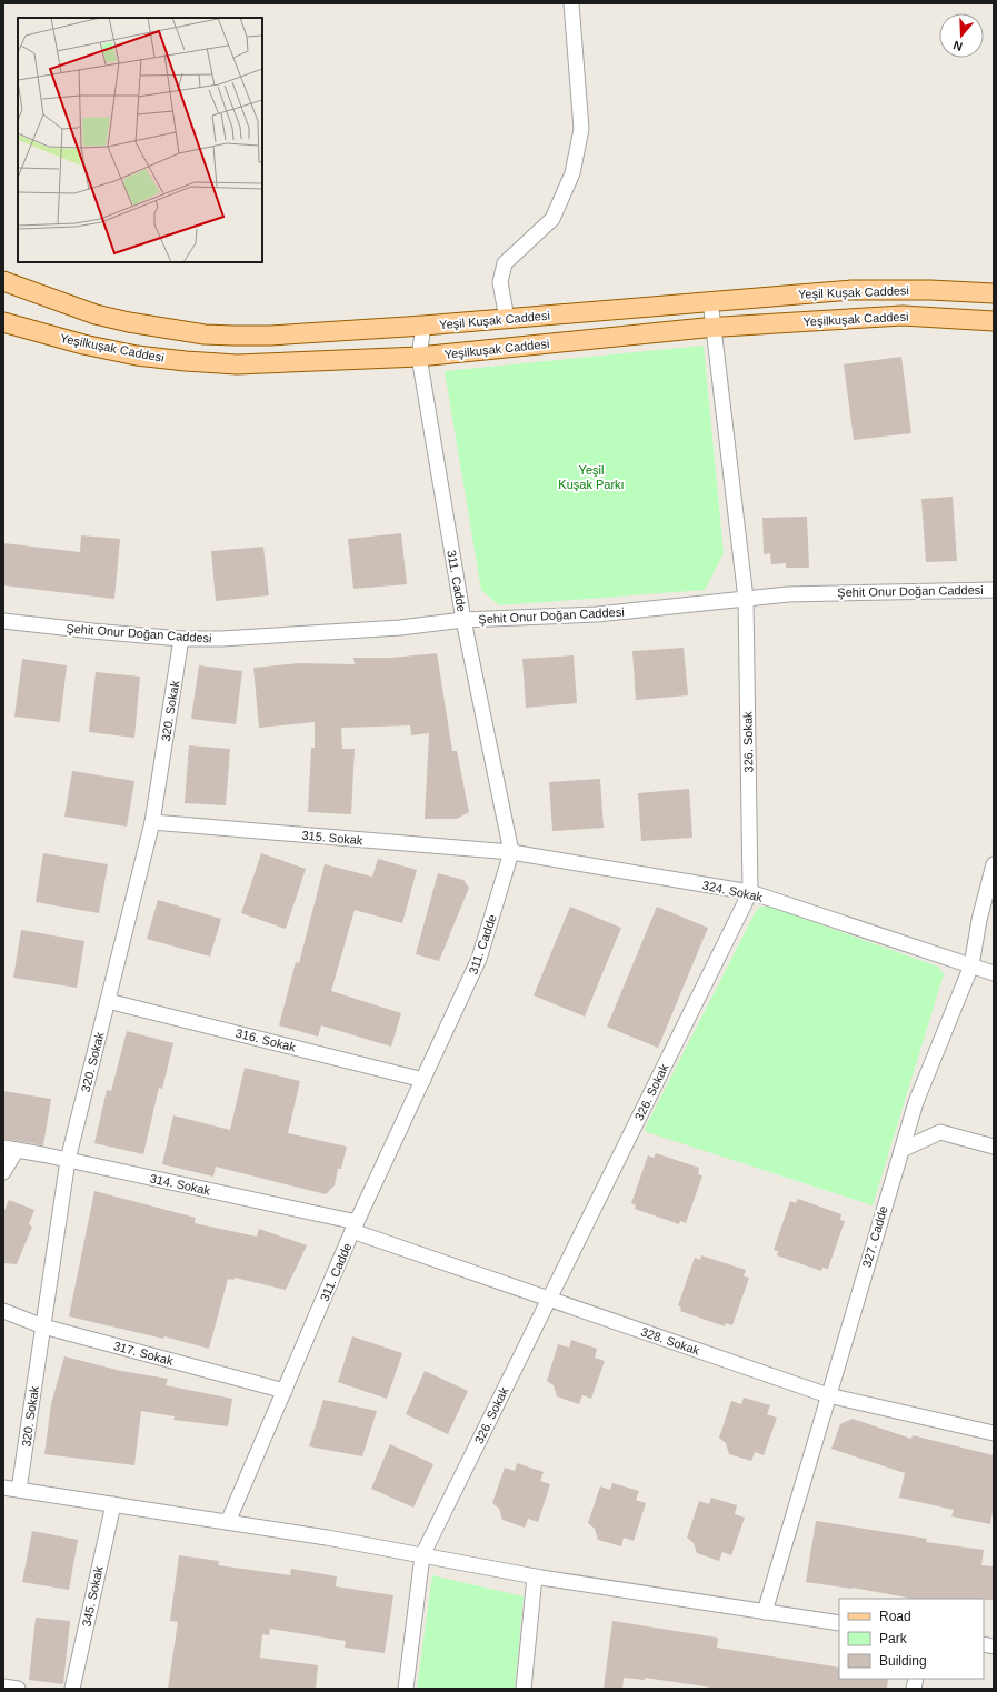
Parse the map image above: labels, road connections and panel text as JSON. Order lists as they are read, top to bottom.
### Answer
{
  "streets": {
    "main road": ["Yeşil Kuşak Caddesi", "Yeşilkuşak Caddesi"],
    "street": [
      "311. Cadde",
      "Şehit Onur Doğan Caddesi",
      "320. Sokak",
      "326. Sokak",
      "315. Sokak",
      "324. Sokak",
      "316. Sokak",
      "314. Sokak",
      "327. Cadde",
      "328. Sokak",
      "317. Sokak",
      "345. Sokak"
    ]
  },
  "crossings": [
    ["Yeşil Kuşak Caddesi", "311. Cadde"],
    ["Yeşil Kuşak Caddesi", "326. Sokak"],
    ["Yeşilkuşak Caddesi", "311. Cadde"],
    ["Yeşilkuşak Caddesi", "326. Sokak"],
    ["311. Cadde", "Şehit Onur Doğan Caddesi"],
    ["311. Cadde", "315. Sokak"],
    ["311. Cadde", "324. Sokak"],
    ["311. Cadde", "316. Sokak"],
    ["311. Cadde", "314. Sokak"],
    ["311. Cadde", "328. Sokak"],
    ["311. Cadde", "317. Sokak"],
    ["Şehit Onur Doğan Caddesi", "320. Sokak"],
    ["Şehit Onur Doğan Caddesi", "326. Sokak"],
    ["320. Sokak", "315. Sokak"],
    ["320. Sokak", "316. Sokak"],
    ["320. Sokak", "314. Sokak"],
    ["320. Sokak", "317. Sokak"],
    ["326. Sokak", "324. Sokak"],
    ["326. Sokak", "328. Sokak"],
    ["315. Sokak", "324. Sokak"],
    ["324. Sokak", "327. Cadde"],
    ["314. Sokak", "328. Sokak"],
    ["327. Cadde", "328. Sokak"]
  ],
  "parks": ["Yeşil Kuşak Parkı"],
  "legend": ["Road", "Park", "Building"],
  "north": "bottom"
}
